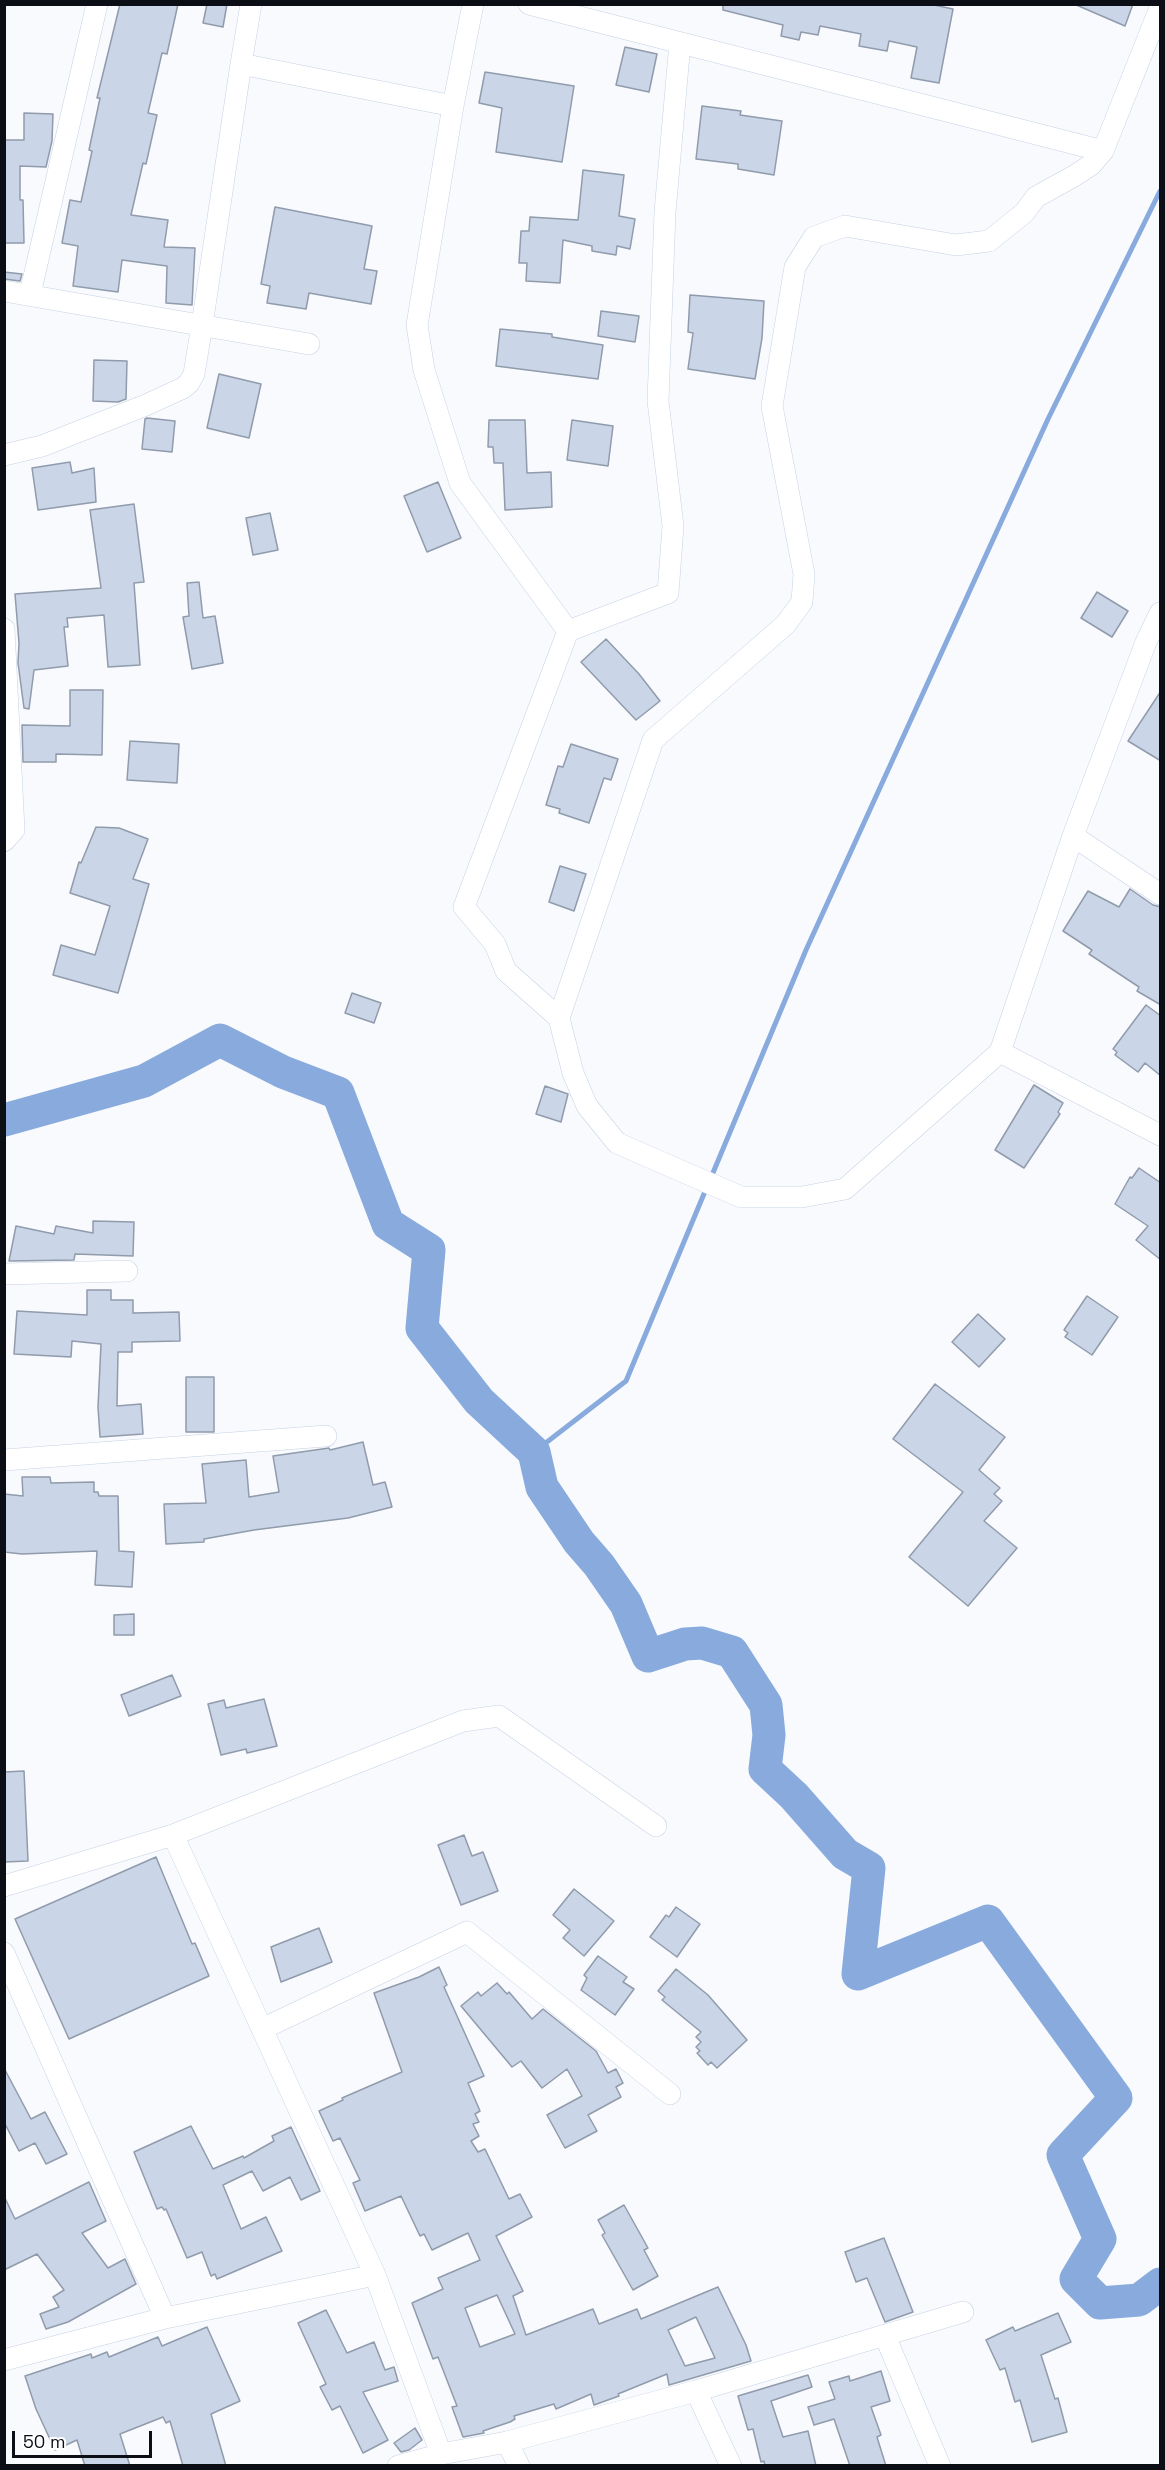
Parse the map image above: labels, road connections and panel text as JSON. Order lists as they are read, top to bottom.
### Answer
{
  "scale_bar": "50 m"
}
